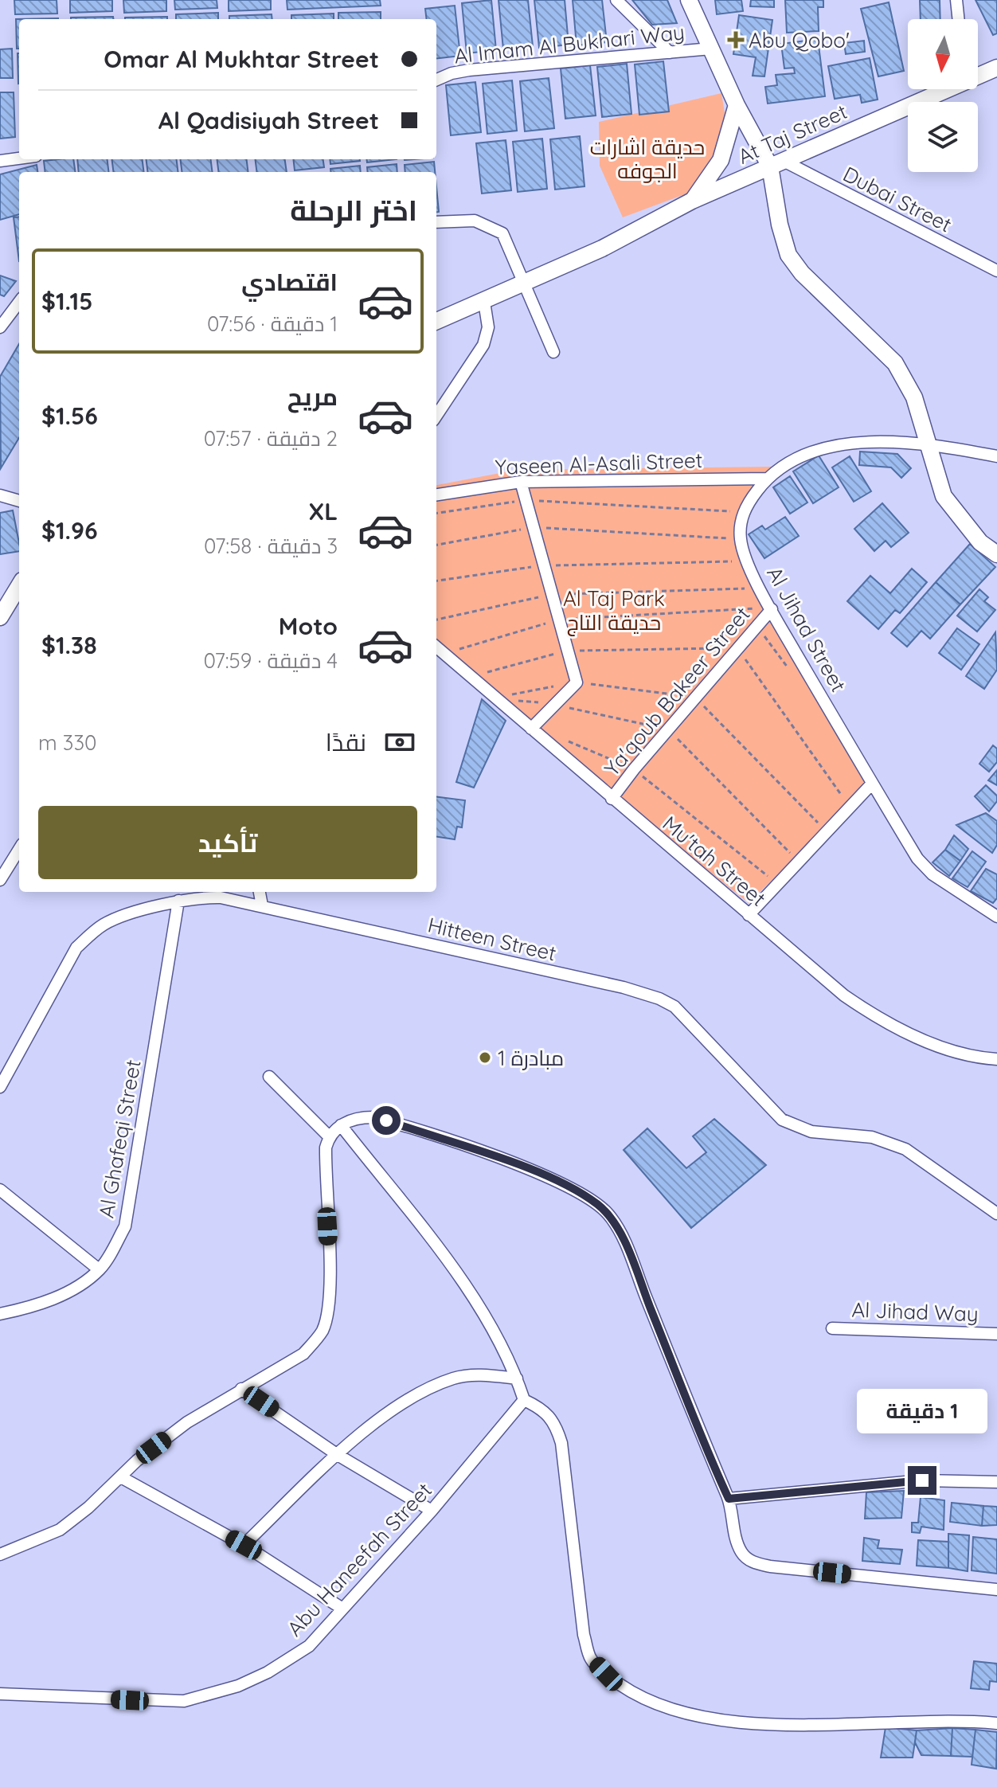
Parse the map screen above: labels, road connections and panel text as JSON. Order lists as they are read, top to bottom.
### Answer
{
  "streets": {
    "street": [
      "Al Imam Al Bukhari Way",
      "At Taj Street",
      "Dubai Street",
      "Yaseen Al-Asali Street",
      "Al Jihad Street",
      "Ya'qoub Bakeer Street",
      "Mu'tah Street",
      "Hitteen Street",
      "Al Ghafeqi Street",
      "Al Jihad Way",
      "Abu Haneefah Street"
    ]
  },
  "crossings": [
    ["At Taj Street", "Dubai Street"],
    ["Al Jihad Street", "Ya'qoub Bakeer Street"],
    ["Ya'qoub Bakeer Street", "Mu'tah Street"],
    ["Hitteen Street", "Al Ghafeqi Street"]
  ],
  "parks": ["حديقة اشارات الجوفه", "Al Taj Park حديقة التاج"],
  "places": {
    "health": ["Abu Qobo'"],
    "other": ["مبادرة 1"]
  },
  "north": "bottom",
  "page": {
    "banner": ["Omar Al Mukhtar Street", "Al Qadisiyah Street"],
    "heading": "اختر الرحلة",
    "list": [
      {
        "name": "اقتصادي",
        "note": "1 دقيقة · 07:56",
        "value": "$1.15"
      },
      {
        "name": "مريح",
        "note": "2 دقيقة · 07:57",
        "value": "$1.56"
      },
      {
        "name": "XL",
        "note": "3 دقيقة · 07:58",
        "value": "$1.96"
      },
      {
        "name": "Moto",
        "note": "4 دقيقة · 07:59",
        "value": "$1.38"
      }
    ],
    "pay": ["نقدًا", "330 m"],
    "buttons": "تأكيد",
    "bubble": "1 دقيقة"
  }
}
